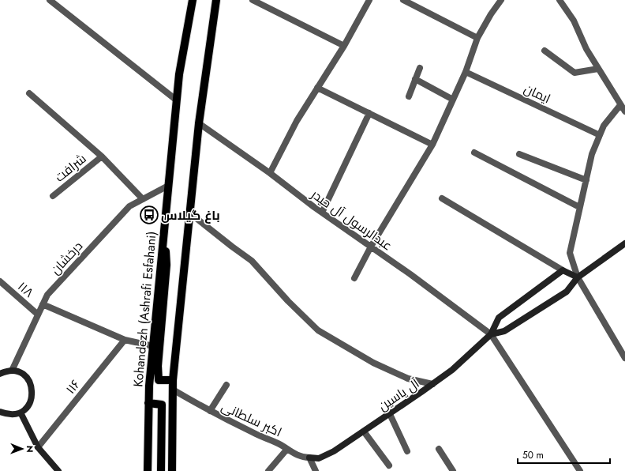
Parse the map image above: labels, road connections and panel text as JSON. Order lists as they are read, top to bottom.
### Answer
{
  "streets": {
    "main road": ["Kohandezh (Ashrafi Esfahani)"],
    "street": [
      "ایمان",
      "شرافت",
      "عبدالرسول آل حیدر",
      "درخشان",
      "۱۱۸",
      "۱۱۶",
      "آل یاسین",
      "اکبر سلطانی"
    ]
  },
  "crossings": [
    ["عبدالرسول آل حیدر", "آل یاسین"],
    ["درخشان", "۱۱۸"],
    ["درخشان", "Kohandezh (Ashrafi Esfahani)"],
    ["آل یاسین", "اکبر سلطانی"]
  ],
  "places": {
    "bus stop": ["باغ گیلاس"]
  },
  "scale_bar": "50 m",
  "north": "right"
}
